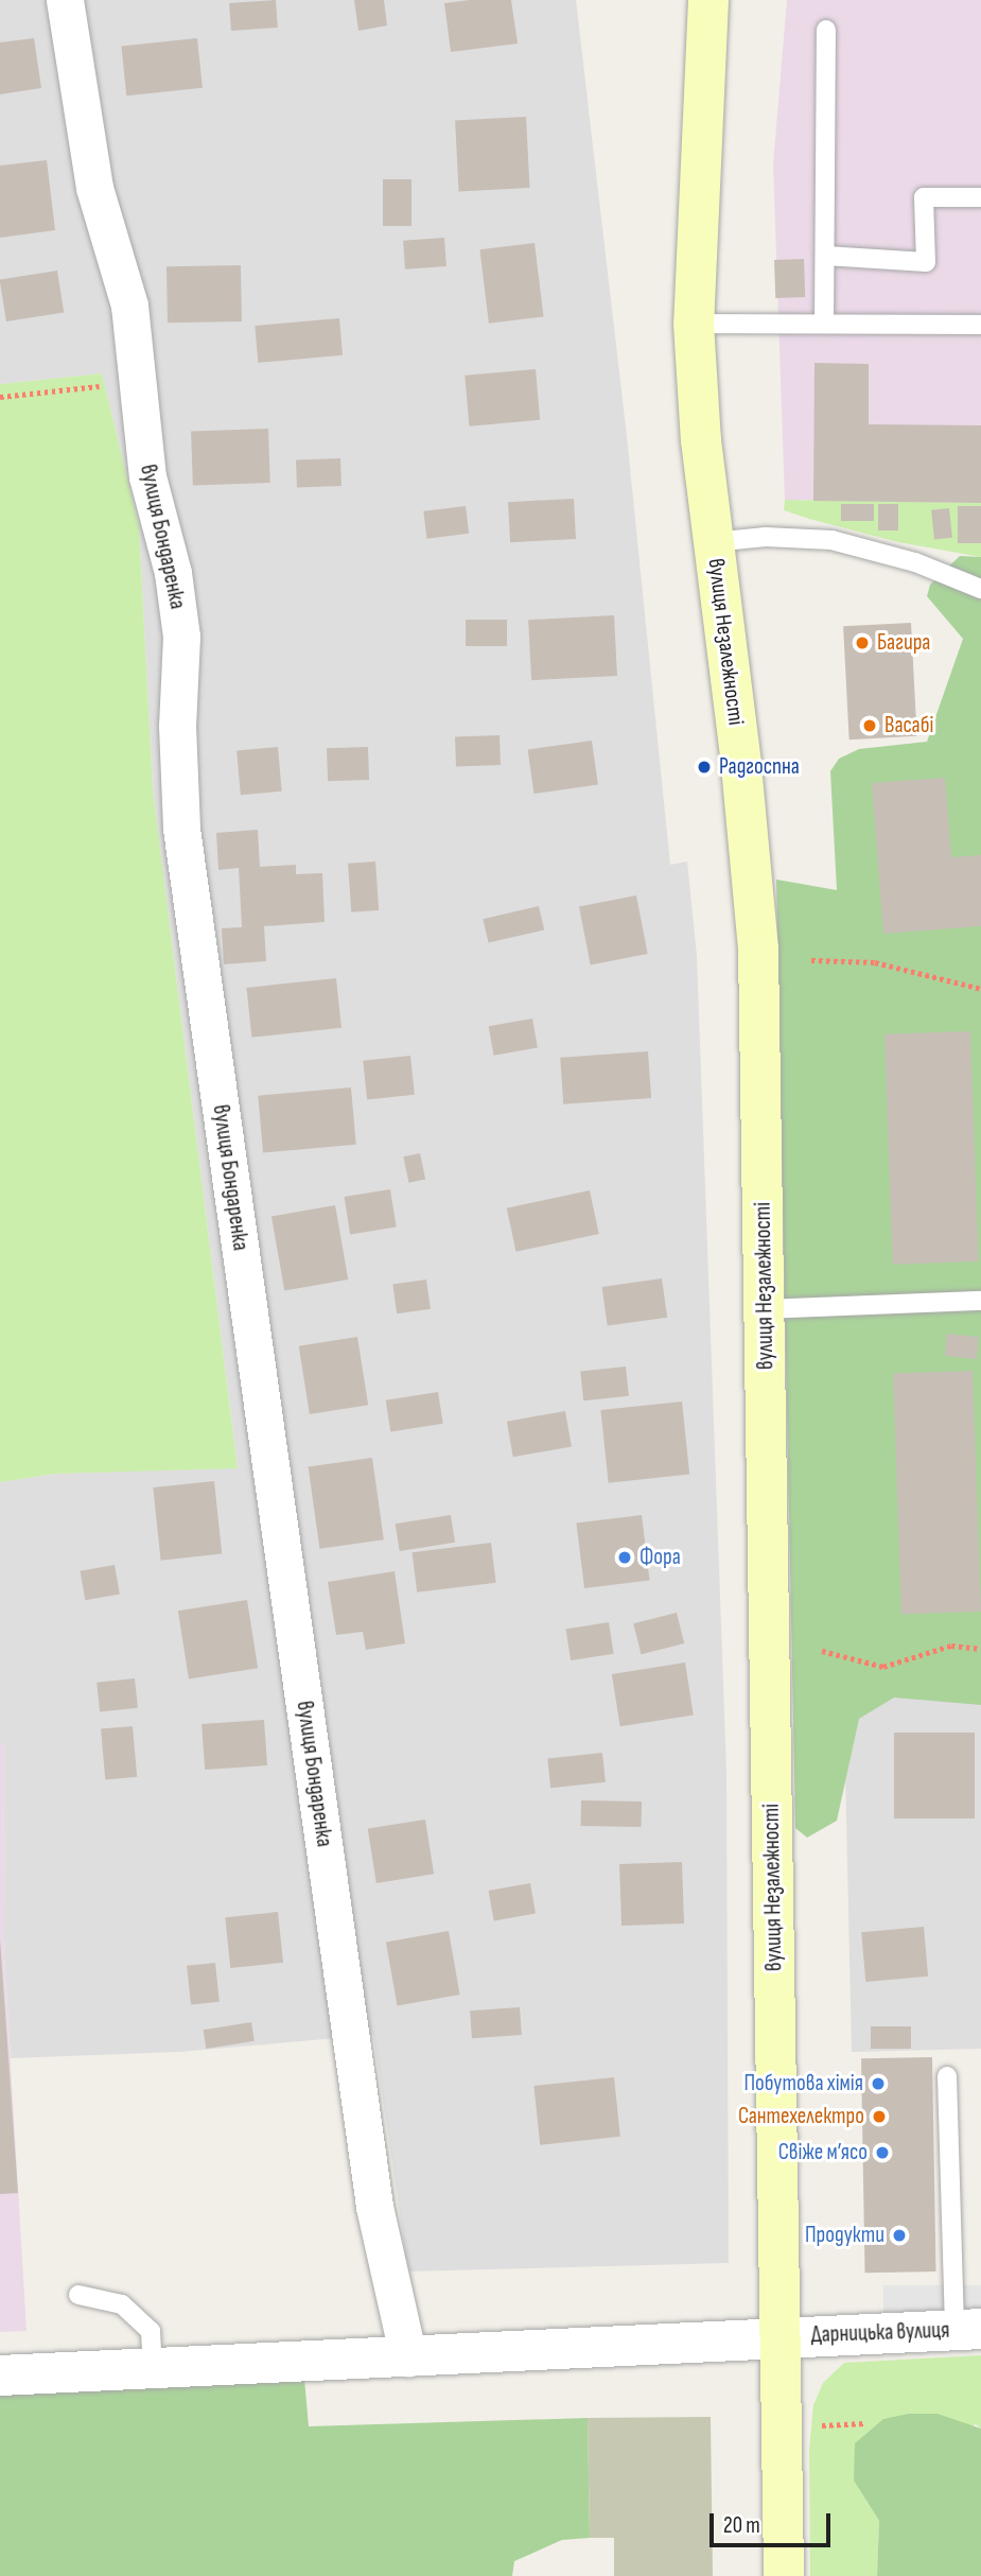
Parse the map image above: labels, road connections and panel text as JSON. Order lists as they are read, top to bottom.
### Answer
{
  "streets": {
    "main road": ["вулиця Незалежності"],
    "street": ["вулиця Бондаренка", "Дарницька вулиця"]
  },
  "crossings": [
    ["вулиця Бондаренка", "Дарницька вулиця"],
    ["вулиця Незалежності", "Дарницька вулиця"]
  ],
  "places": [
    "Багира",
    "Васабі",
    "Радгоспна",
    "Фора",
    "Побутова хімія",
    "Сантехелектро",
    "Свіже м’ясо",
    "Продукти"
  ],
  "scale_bar": "20 m"
}
